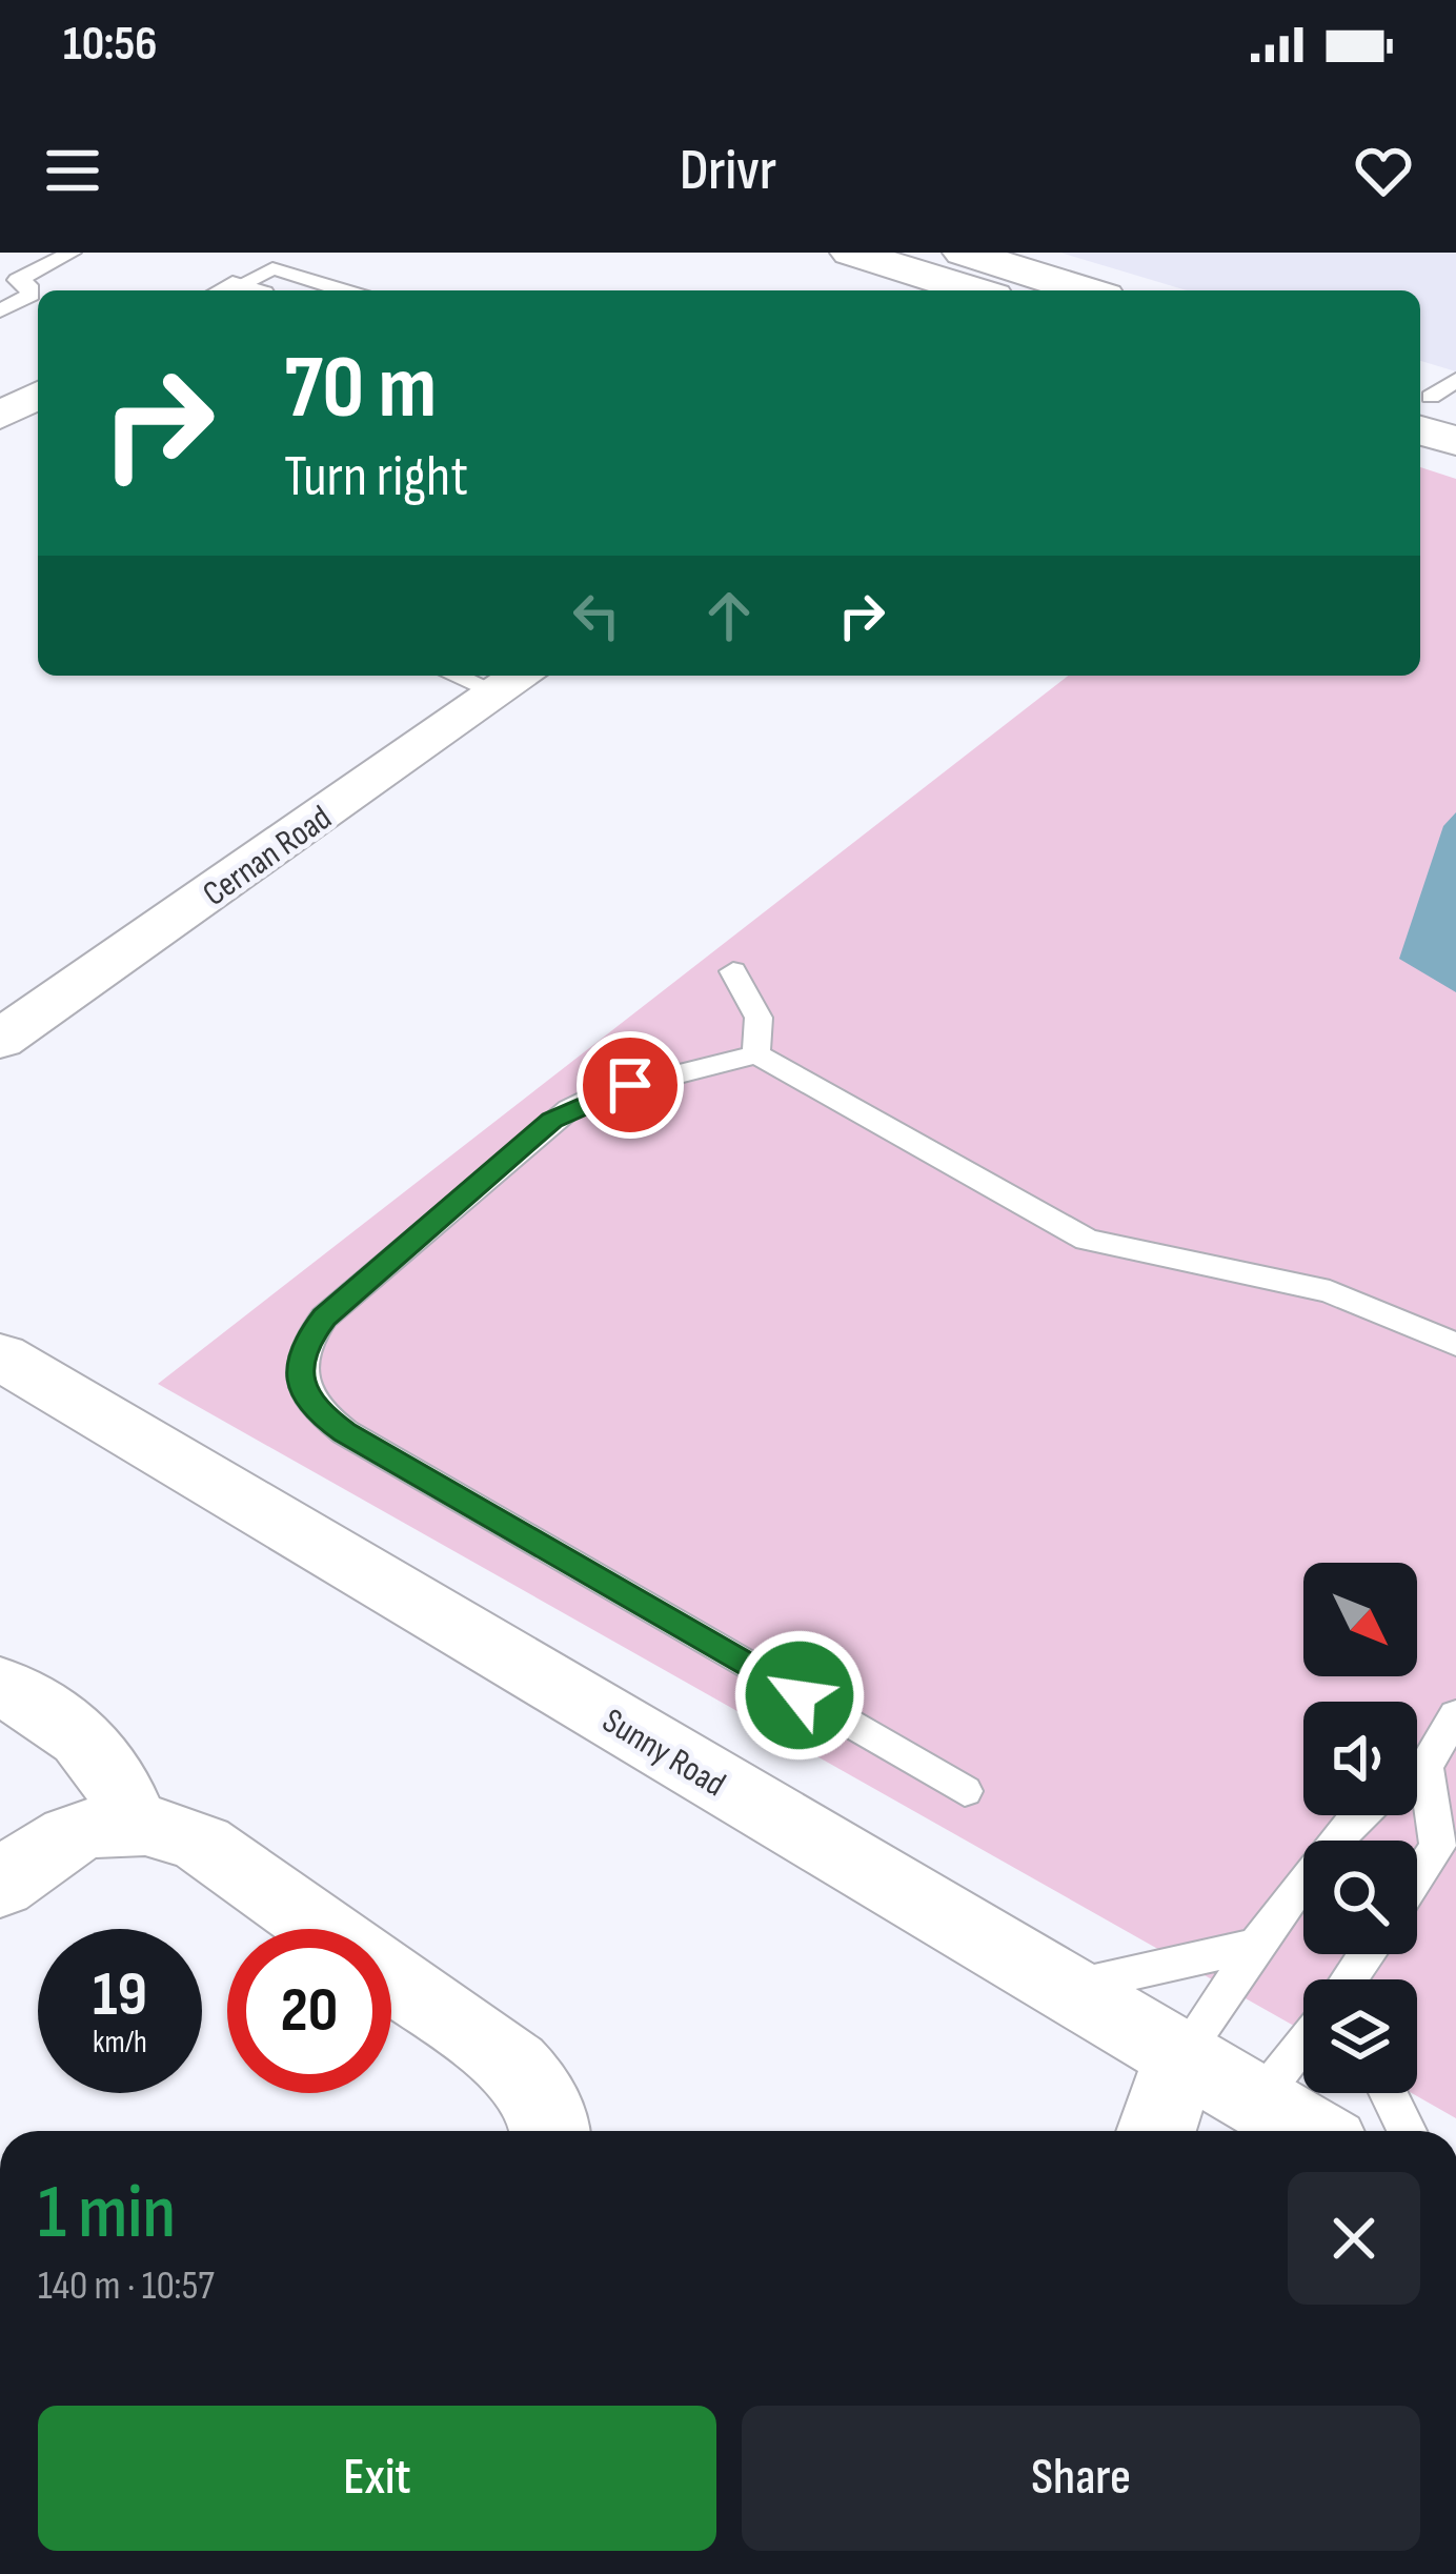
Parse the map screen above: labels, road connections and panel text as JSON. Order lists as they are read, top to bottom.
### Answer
{
  "streets": {
    "street": ["Cernan Road", "Sunny Road"]
  },
  "north": "bottom right",
  "page": {
    "status": "10:56",
    "header": "Drivr",
    "turn": ["70 m", "Turn right"],
    "speed": "19 km/h",
    "limit": "20",
    "heading": ["1 min", "140 m · 10:57"],
    "buttons": ["Exit", "Share"]
  }
}
